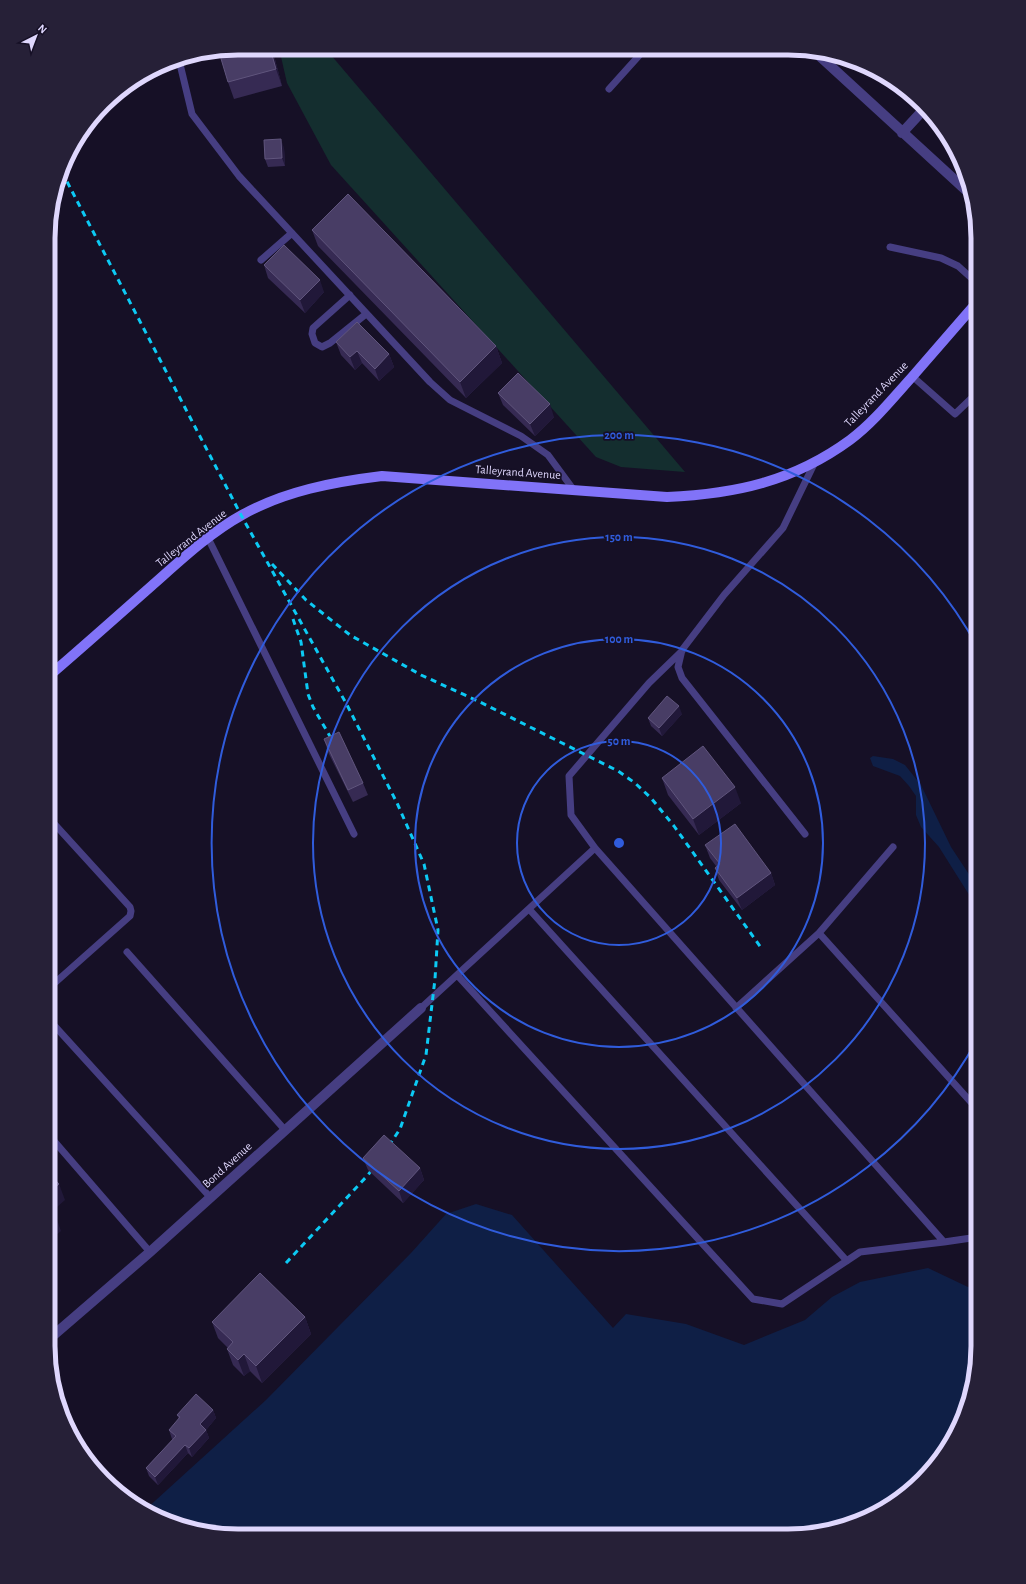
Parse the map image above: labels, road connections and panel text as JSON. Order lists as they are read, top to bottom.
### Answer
{
  "streets": {
    "street": ["Talleyrand Avenue", "Bond Avenue"]
  },
  "north": "top right",
  "rings": [
    "200 m",
    "150 m",
    "100 m",
    "50 m"
  ]
}
